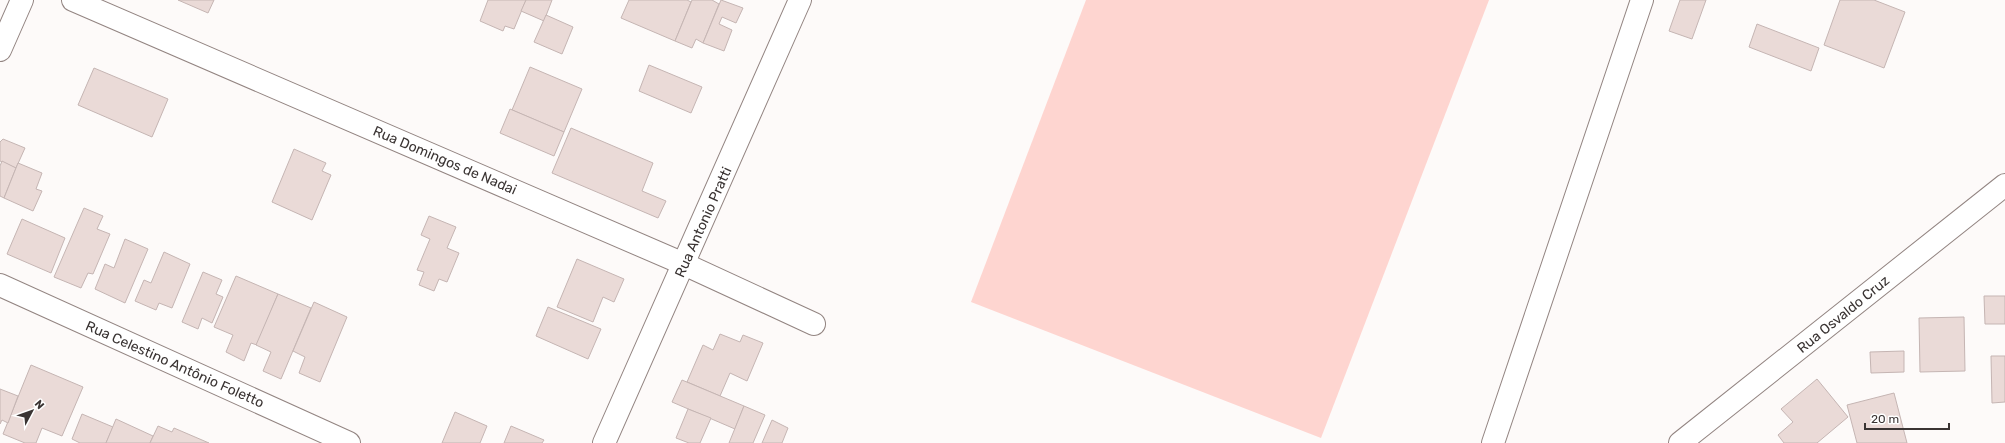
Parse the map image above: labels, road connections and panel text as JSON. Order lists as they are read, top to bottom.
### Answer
{
  "streets": {
    "main road": [
      "Rua Domingos de Nadai",
      "Rua Antonio Pratti",
      "Rua Osvaldo Cruz",
      "Rua Celestino Antônio Foletto"
    ]
  },
  "crossings": [
    ["Rua Domingos de Nadai", "Rua Antonio Pratti"]
  ],
  "scale_bar": "20 m",
  "north": "top right"
}
